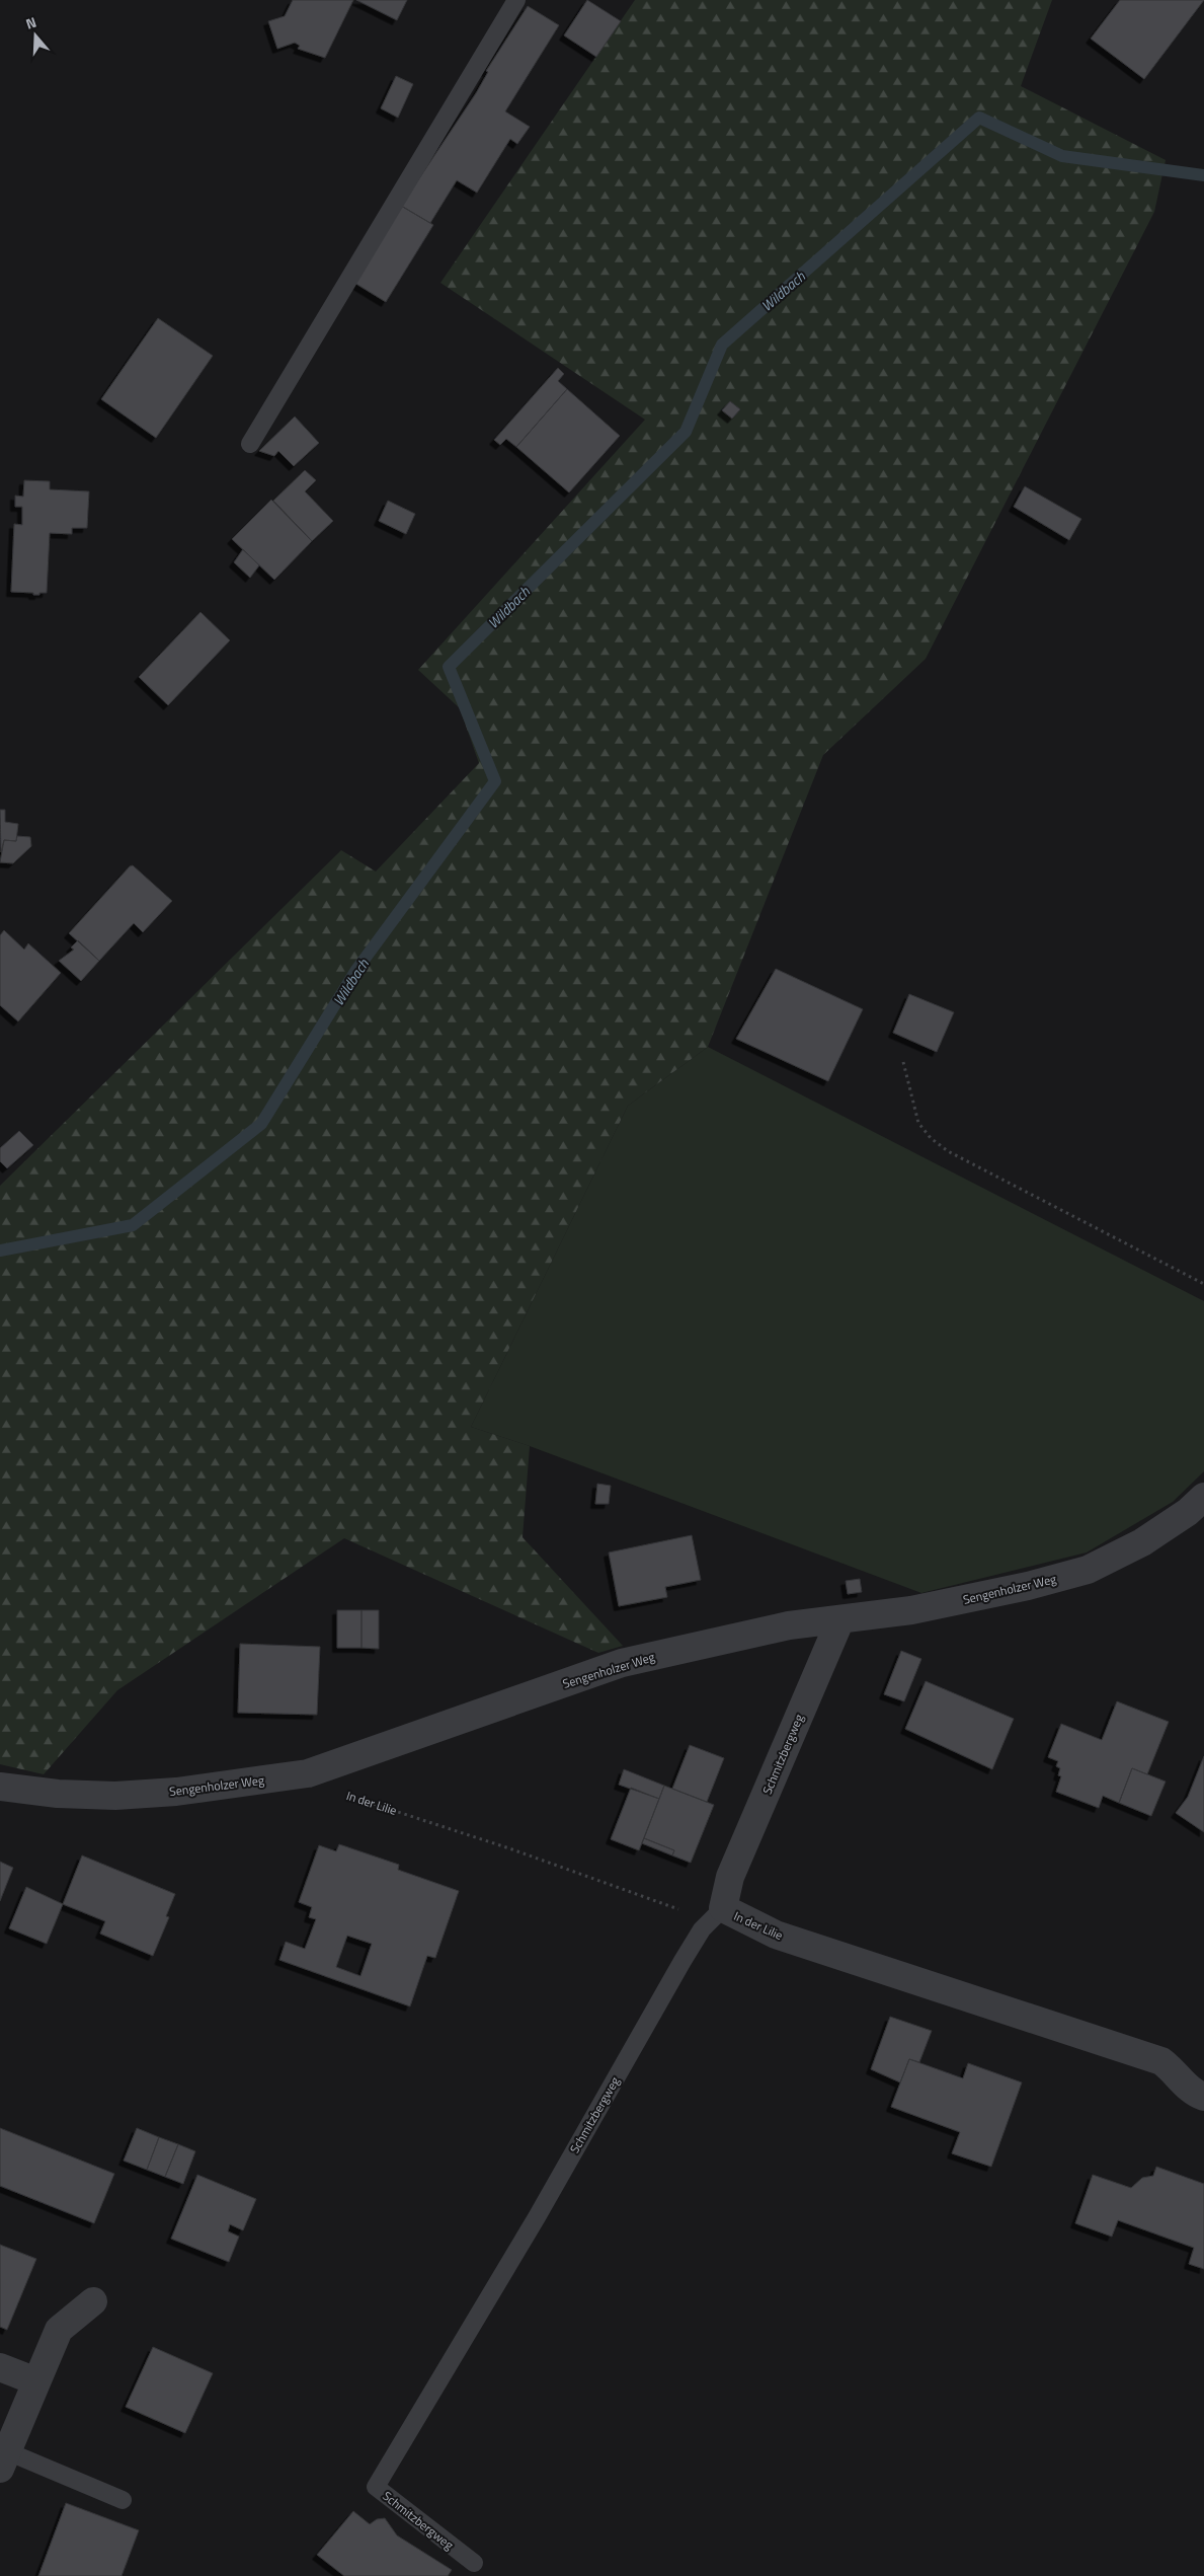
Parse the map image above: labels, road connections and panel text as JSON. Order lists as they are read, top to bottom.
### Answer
{
  "streets": {
    "street": ["Sengenholzer Weg", "Schmitzbergweg", "In der Lilie"]
  },
  "crossings": [
    ["Sengenholzer Weg", "Schmitzbergweg"],
    ["Sengenholzer Weg", "In der Lilie"],
    ["Schmitzbergweg", "In der Lilie"]
  ],
  "water": ["Wildbach"],
  "north": "top"
}
